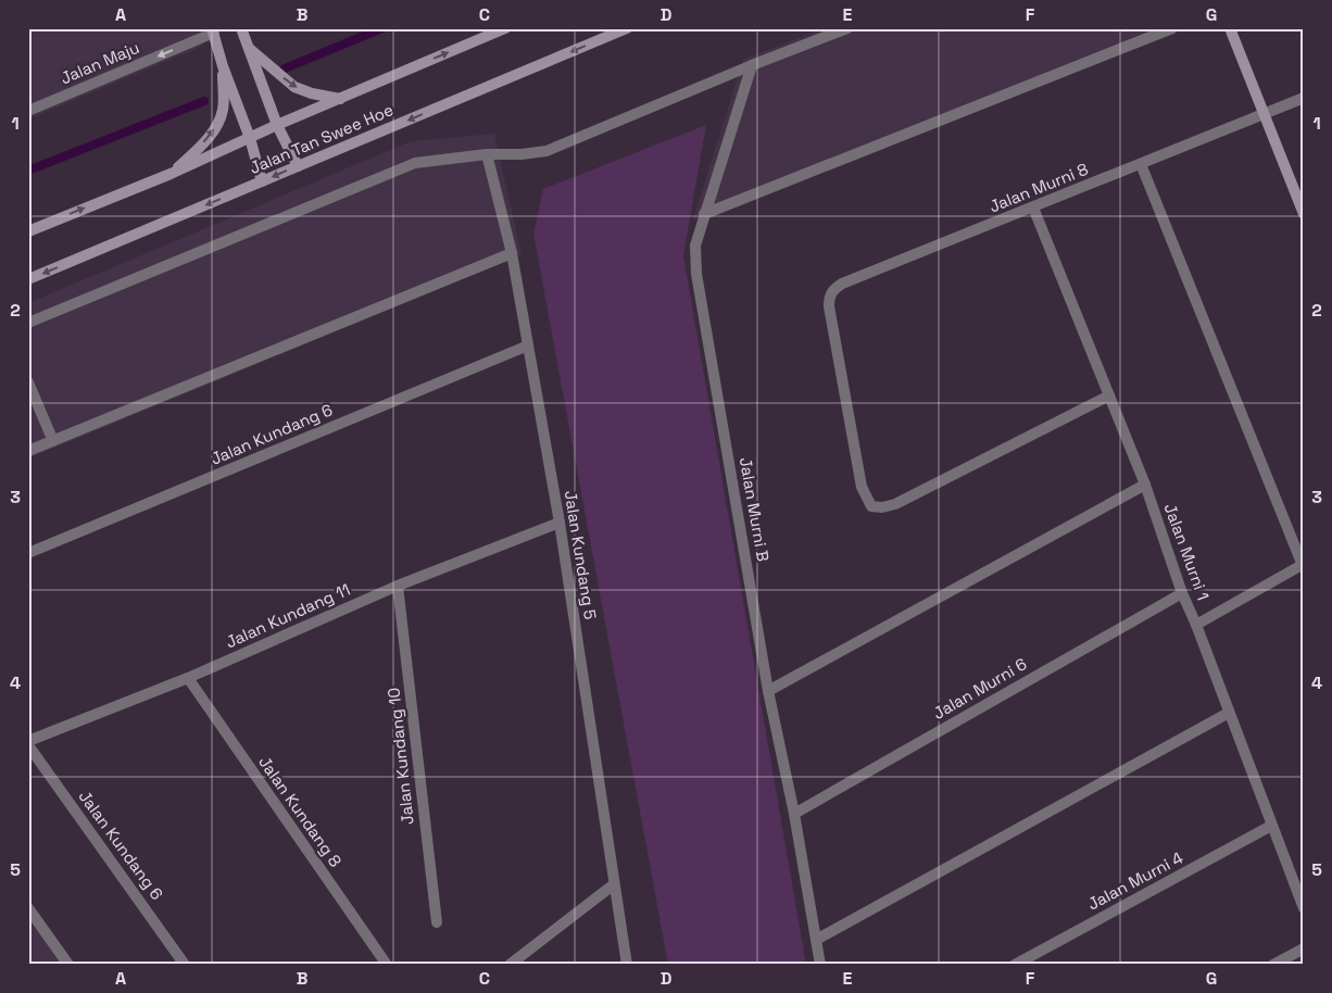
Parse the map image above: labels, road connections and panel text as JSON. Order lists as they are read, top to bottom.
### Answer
{
  "streets": {
    "main road": ["Jalan Tan Swee Hoe"],
    "street": [
      "Jalan Maju",
      "Jalan Murni 8",
      "Jalan Kundang 6",
      "Jalan Murni B",
      "Jalan Murni 1",
      "Jalan Kundang 5",
      "Jalan Kundang 11",
      "Jalan Murni 6",
      "Jalan Kundang 10",
      "Jalan Kundang 8",
      "Jalan Murni 4"
    ]
  },
  "crossings": [
    ["Jalan Murni 8", "Jalan Murni 1"],
    ["Jalan Kundang 6", "Jalan Kundang 5"],
    ["Jalan Murni B", "Jalan Murni 6"],
    ["Jalan Murni 1", "Jalan Murni 6"],
    ["Jalan Murni 1", "Jalan Murni 4"],
    ["Jalan Kundang 5", "Jalan Kundang 11"],
    ["Jalan Kundang 11", "Jalan Kundang 10"],
    ["Jalan Kundang 11", "Jalan Kundang 8"]
  ],
  "one_way": ["Jalan Maju"],
  "grid": {
    "columns": [
      "A",
      "B",
      "C",
      "D",
      "E",
      "F",
      "G"
    ],
    "rows": [
      "1",
      "2",
      "3",
      "4",
      "5"
    ]
  }
}
